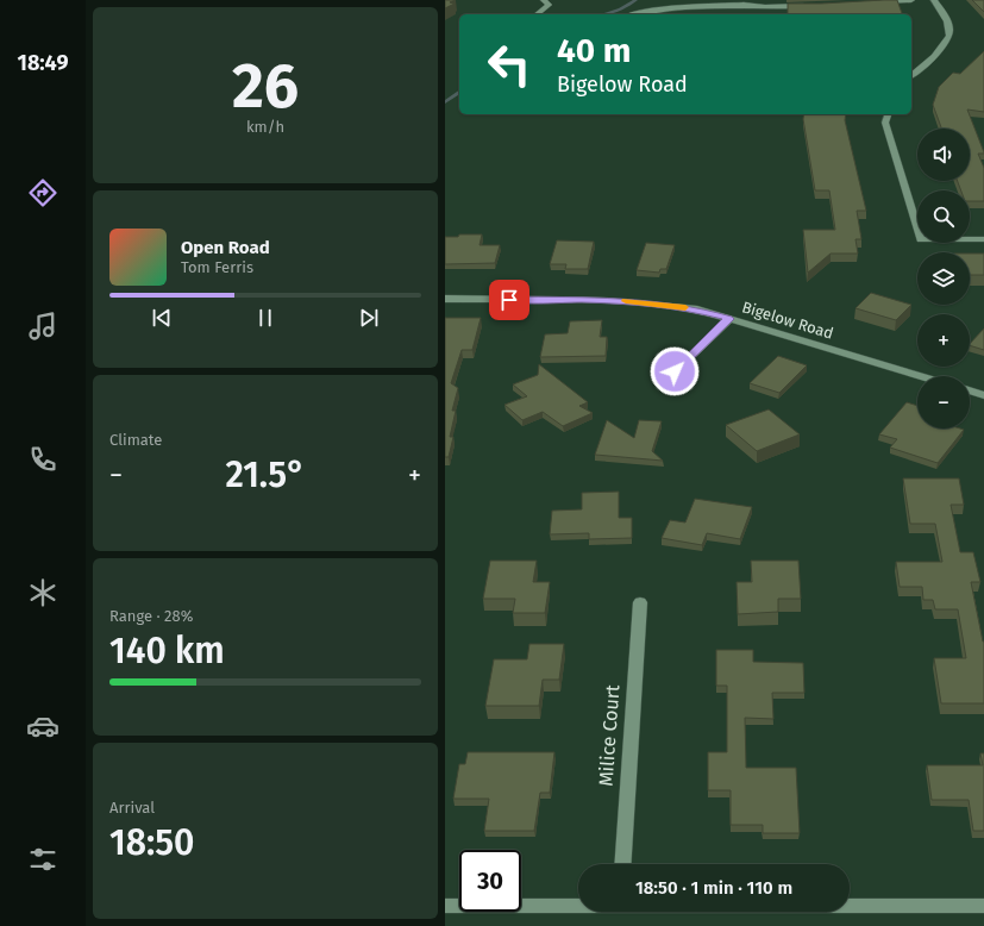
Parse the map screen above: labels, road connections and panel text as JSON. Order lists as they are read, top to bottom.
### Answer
{
  "streets": {
    "street": ["Bigelow Road", "Milice Court"]
  },
  "page": {
    "tabs": "18:49",
    "tile": [
      ["26", "km/h"],
      "Climate",
      ["Range · 28%", "140 km"],
      ["Arrival", "18:50"]
    ],
    "turn": ["40 m", "Bigelow Road"],
    "map_buttons": ["+", "−"],
    "song": ["Open Road", "Tom Ferris"],
    "heat": ["−", "21.5°", "+"],
    "limit": "30",
    "trip": "18:50 · 1 min · 110 m"
  }
}
